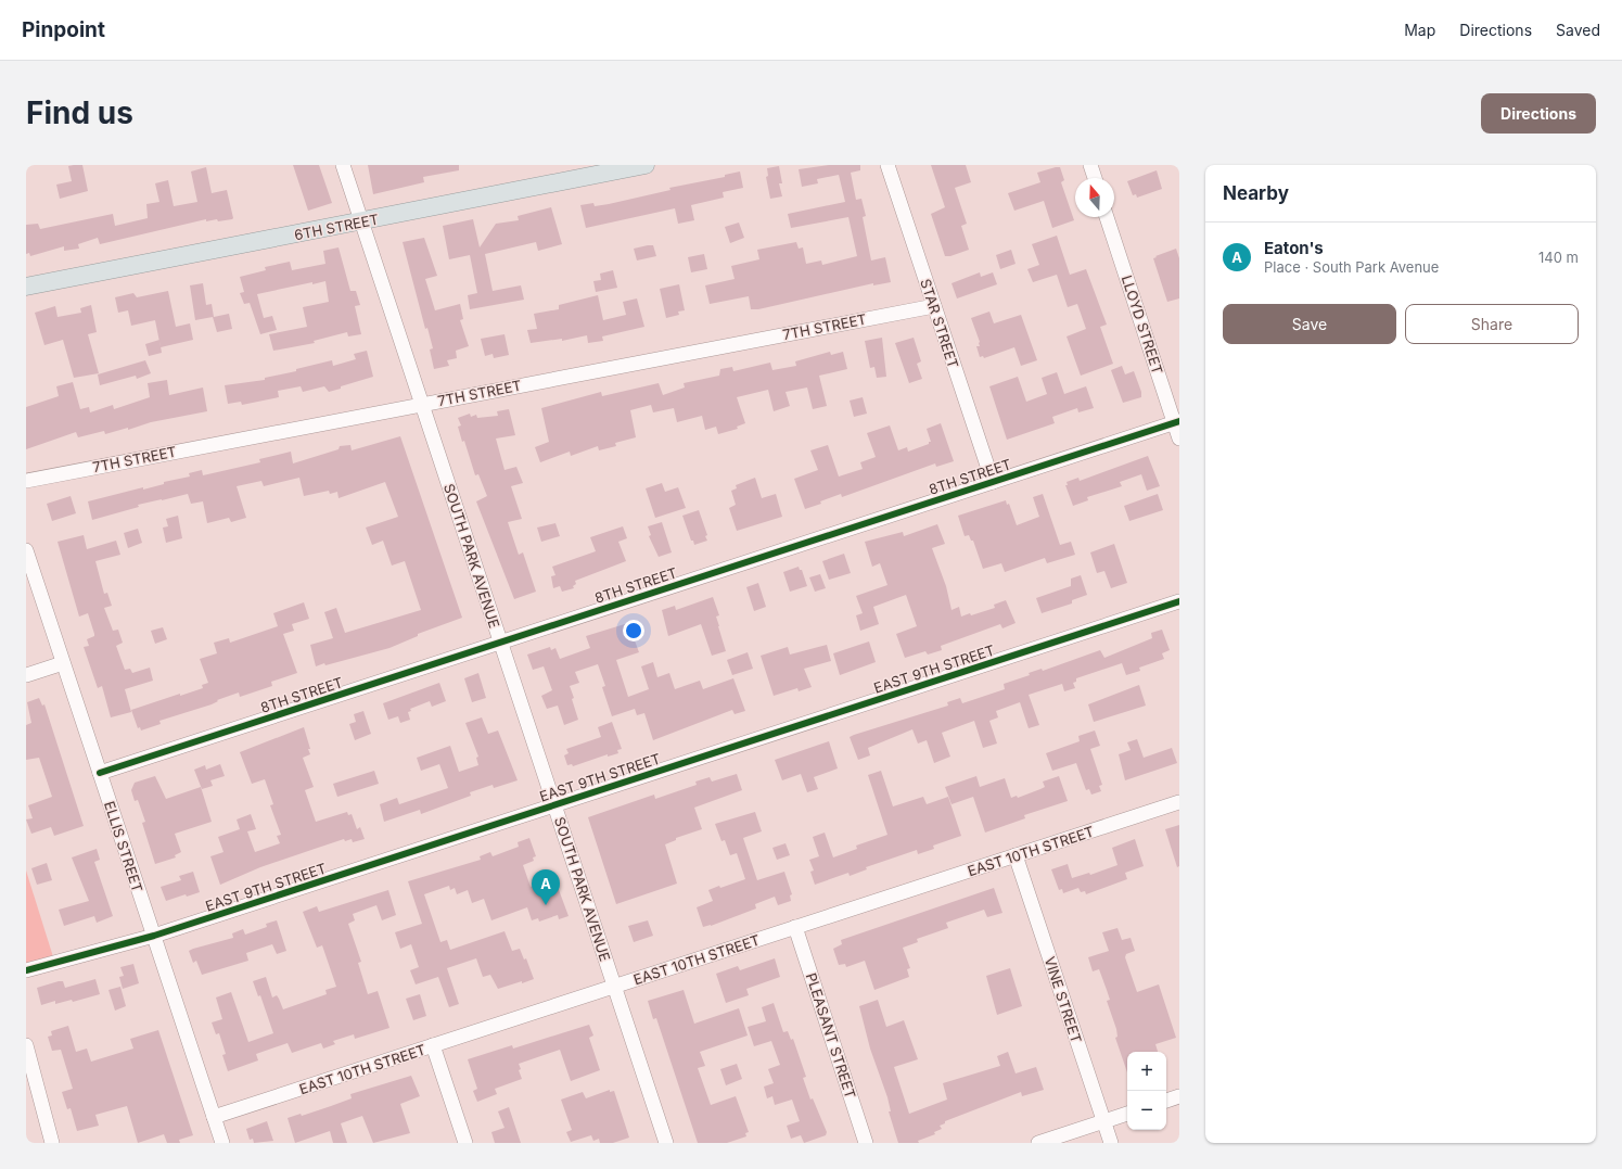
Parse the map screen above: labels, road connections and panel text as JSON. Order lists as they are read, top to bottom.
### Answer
{
  "streets": {
    "main road": ["6TH STREET"],
    "street": [
      "STAR STREET",
      "LLOYD STREET",
      "7TH STREET",
      "8TH STREET",
      "SOUTH PARK AVENUE",
      "EAST 9TH STREET",
      "ELLIS STREET",
      "EAST 10TH STREET",
      "VINE STREET",
      "PLEASANT STREET"
    ]
  },
  "crossings": [
    ["6TH STREET", "SOUTH PARK AVENUE"],
    ["STAR STREET", "7TH STREET"],
    ["STAR STREET", "8TH STREET"],
    ["LLOYD STREET", "8TH STREET"],
    ["7TH STREET", "SOUTH PARK AVENUE"],
    ["8TH STREET", "SOUTH PARK AVENUE"],
    ["8TH STREET", "ELLIS STREET"],
    ["SOUTH PARK AVENUE", "EAST 9TH STREET"],
    ["SOUTH PARK AVENUE", "EAST 10TH STREET"],
    ["EAST 9TH STREET", "ELLIS STREET"],
    ["ELLIS STREET", "EAST 10TH STREET"],
    ["EAST 10TH STREET", "VINE STREET"],
    ["EAST 10TH STREET", "PLEASANT STREET"]
  ],
  "north": "top",
  "page": {
    "header": "Pinpoint",
    "nav": ["Map", "Directions", "Saved"],
    "buttons": [
      "Directions",
      ["Save", "Share"]
    ],
    "title": "Find us",
    "heading": "Nearby",
    "list": [
      {
        "mark": "A",
        "name": "Eaton's",
        "note": "Place · South Park Avenue",
        "value": "140 m"
      }
    ],
    "pins": "A",
    "map_buttons": ["+", "−"]
  }
}
